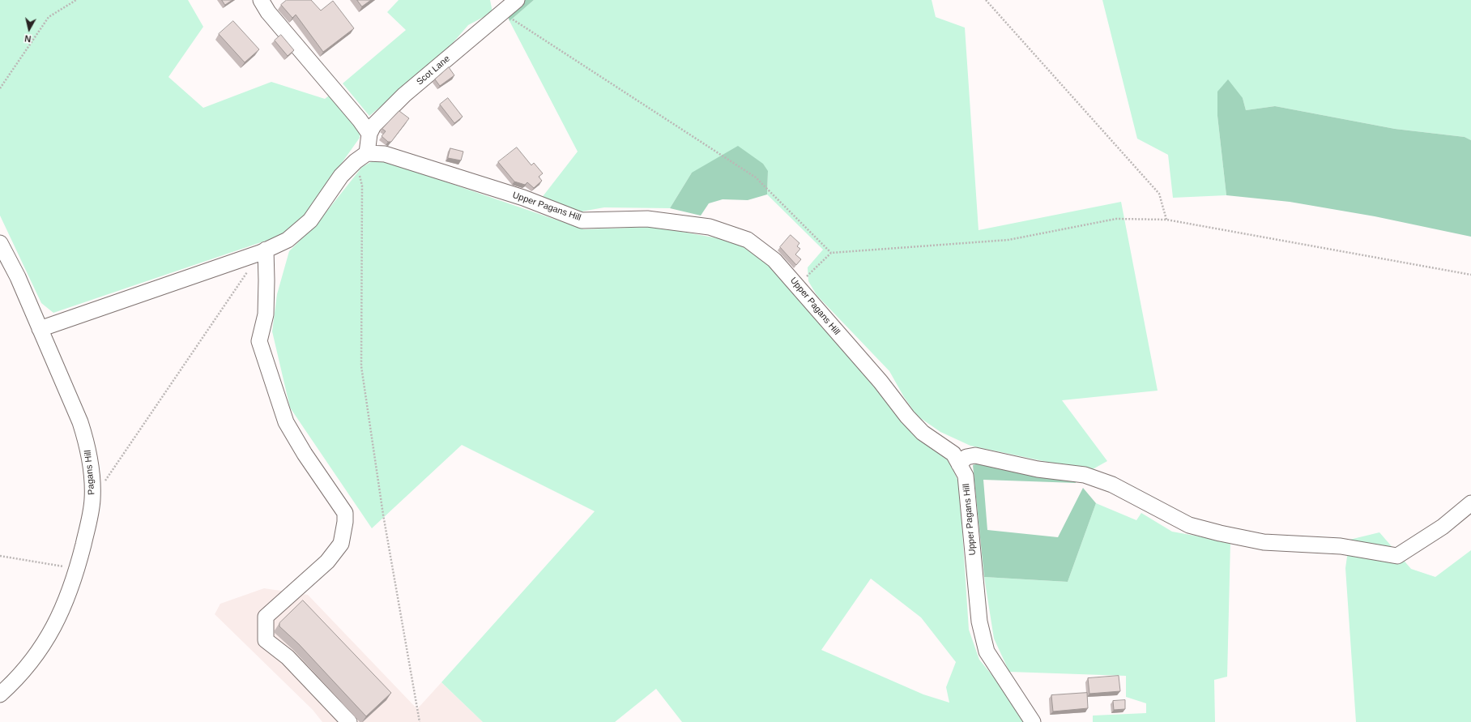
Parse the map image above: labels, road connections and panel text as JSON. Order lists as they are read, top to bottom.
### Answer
{
  "streets": {
    "street": ["Scot Lane", "Upper Pagans Hill", "Pagans Hill"]
  },
  "crossings": [
    ["Scot Lane", "Upper Pagans Hill"]
  ],
  "north": "bottom"
}
